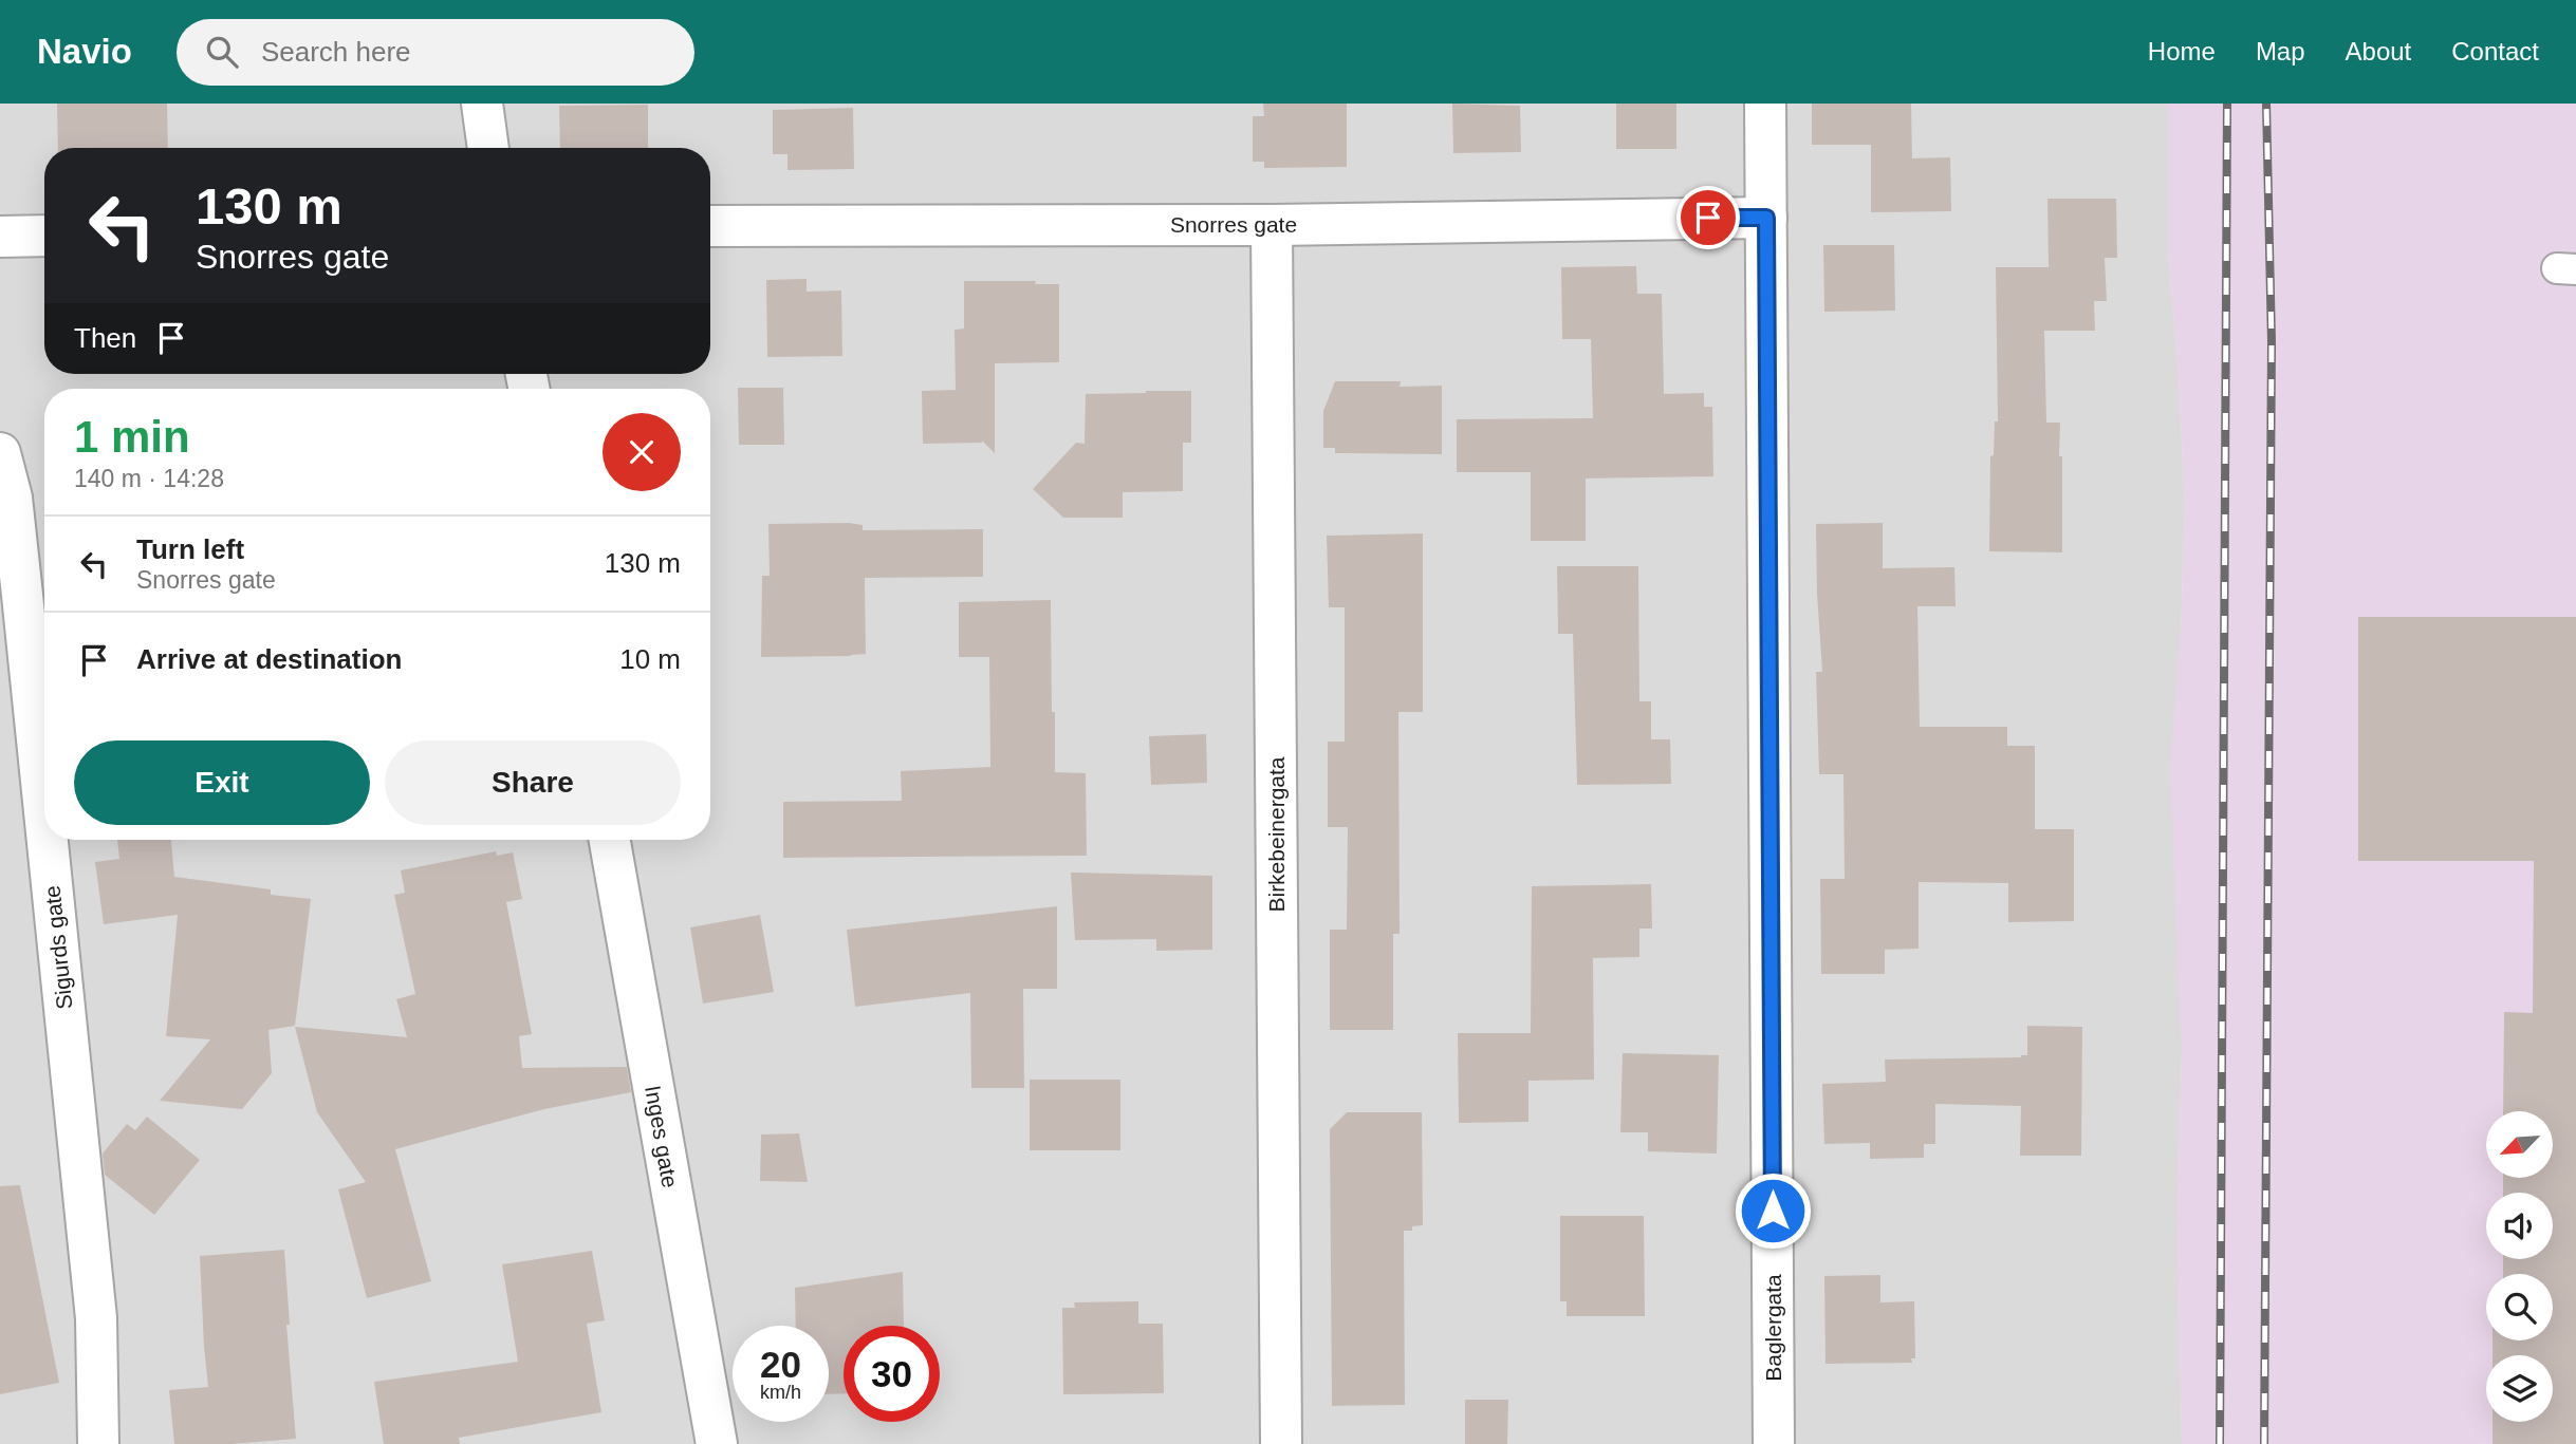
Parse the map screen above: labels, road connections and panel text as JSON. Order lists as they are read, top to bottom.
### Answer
{
  "streets": {
    "street": [
      "Snorres gate",
      "Birkebeinergata",
      "Sigurds gate",
      "Inges gate",
      "Baglergata"
    ]
  },
  "crossings": [
    ["Snorres gate", "Birkebeinergata"],
    ["Snorres gate", "Baglergata"]
  ],
  "north": "bottom left",
  "page": {
    "header": "Navio",
    "search": "Search here",
    "nav": [
      "Home",
      "Map",
      "About",
      "Contact"
    ],
    "turn": ["130 m", "Snorres gate"],
    "then": "Then",
    "heading": ["1 min", "140 m · 14:28"],
    "list": [
      {
        "name": "Turn left",
        "note": "Snorres gate",
        "value": "130 m"
      },
      {
        "name": "Arrive at destination",
        "value": "10 m"
      }
    ],
    "buttons": ["Exit", "Share"],
    "speed": "20 km/h",
    "limit": "30"
  }
}
